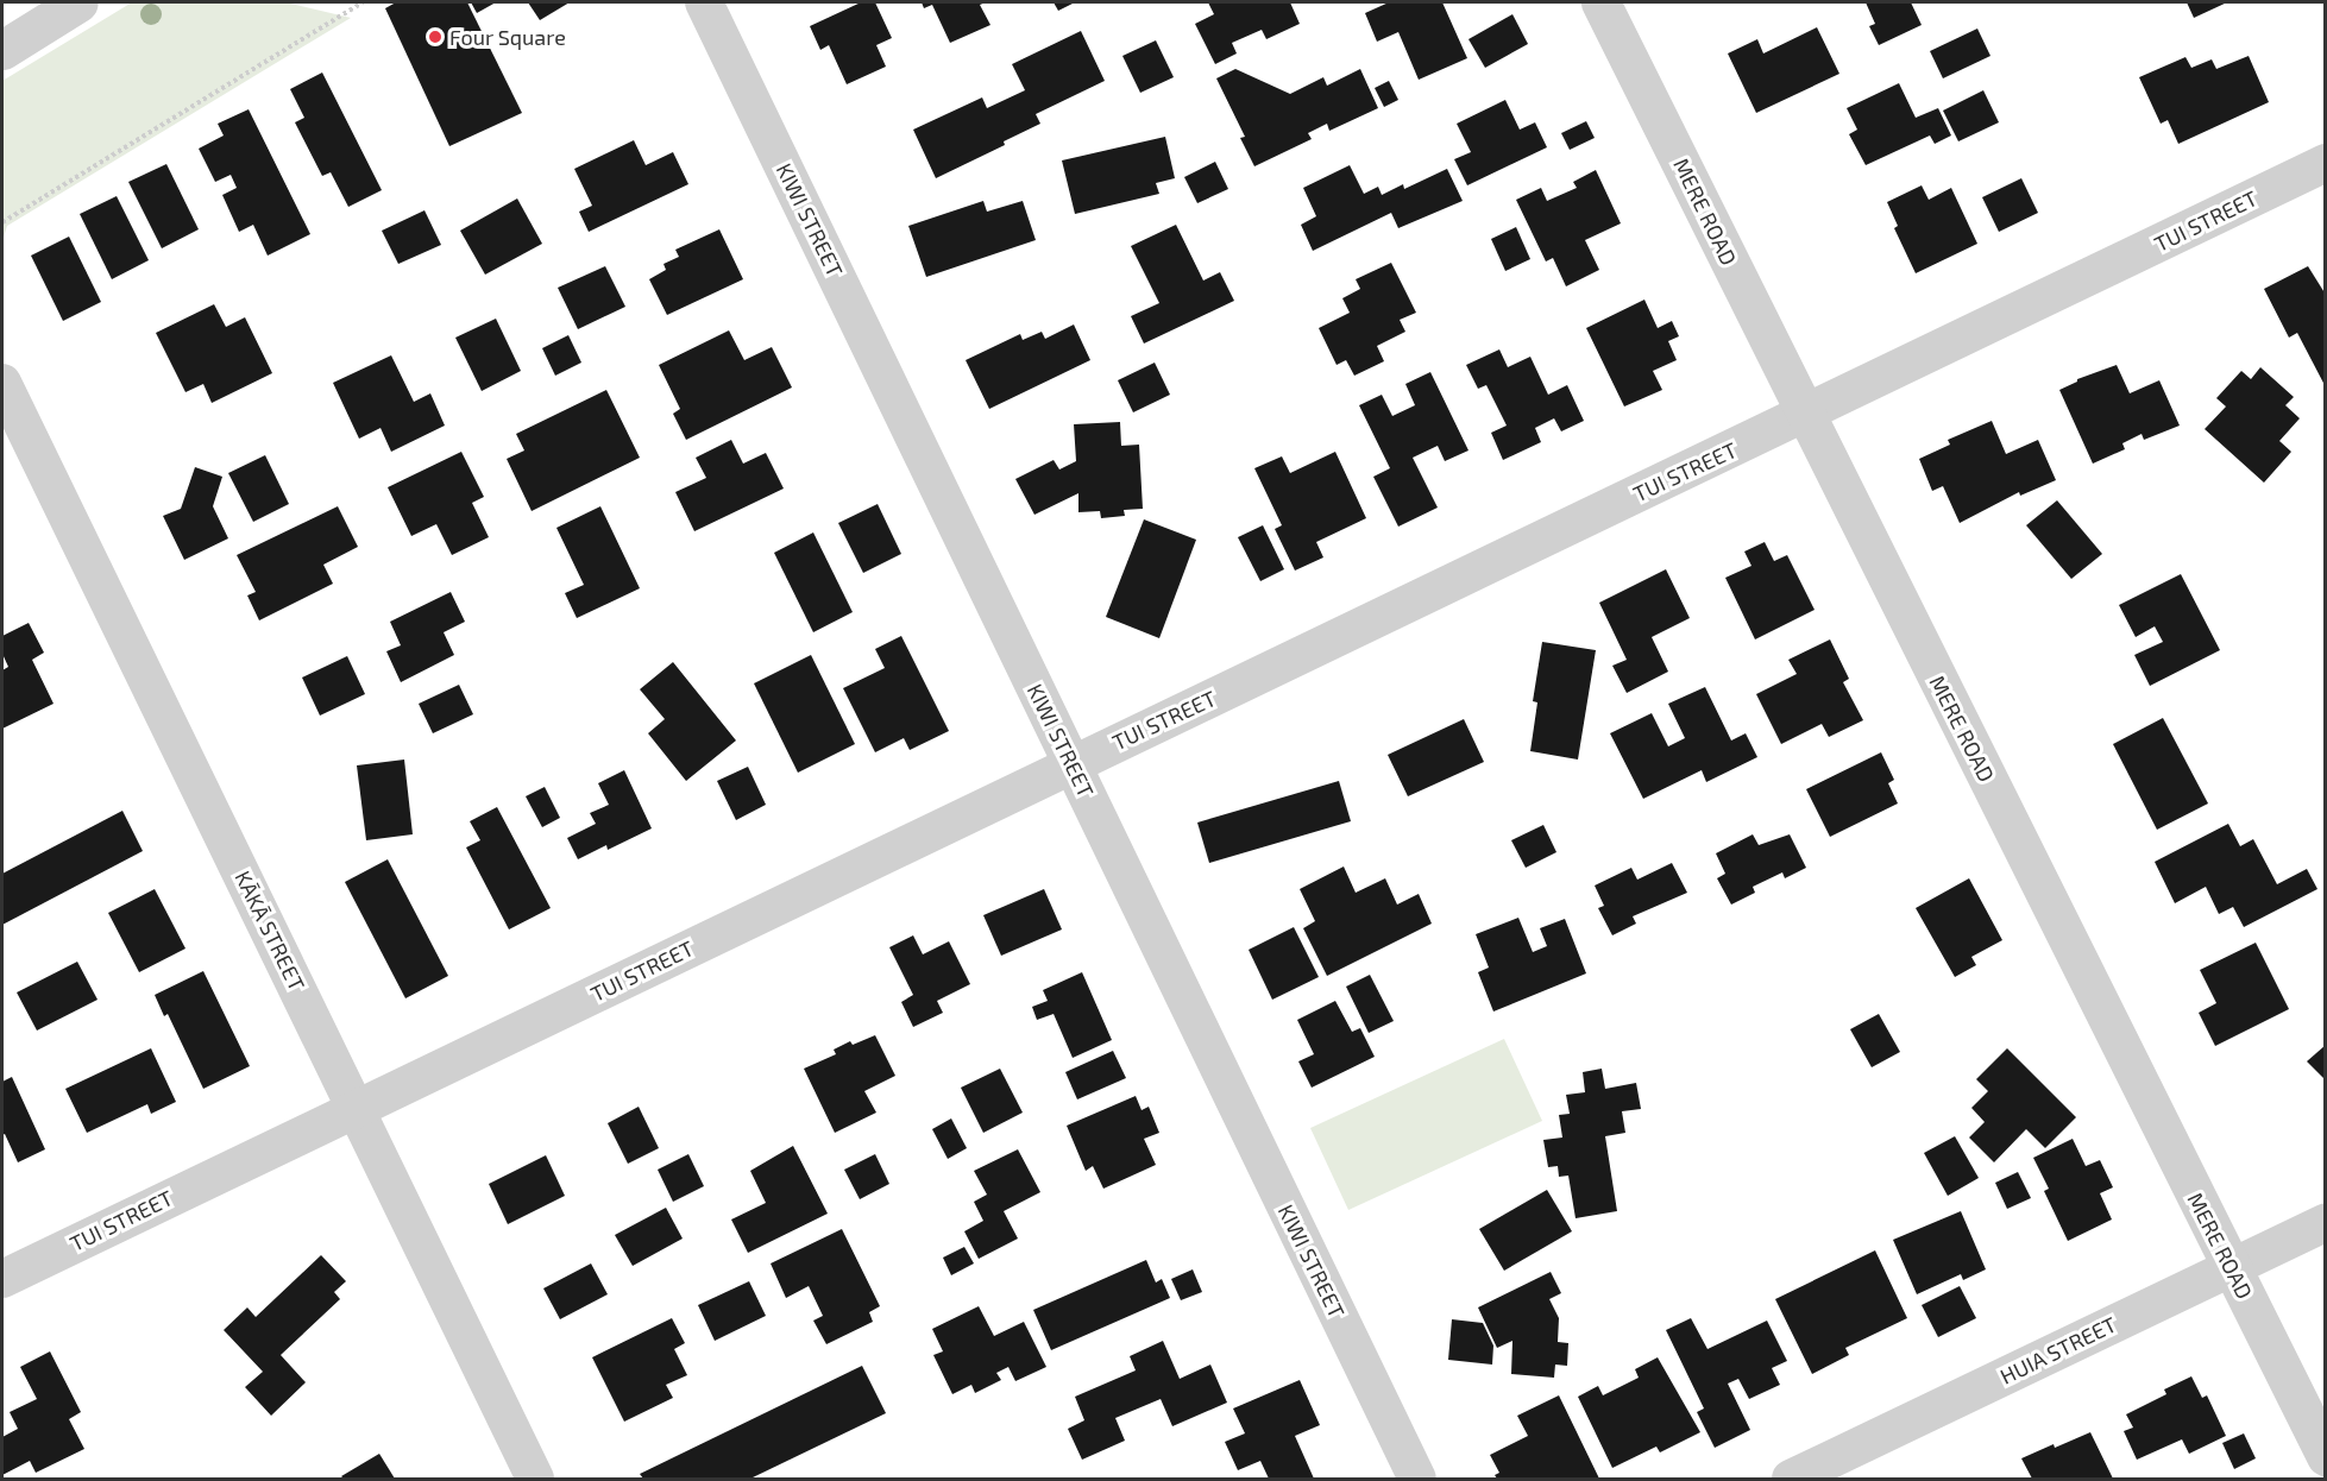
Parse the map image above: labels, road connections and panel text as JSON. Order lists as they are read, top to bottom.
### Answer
{
  "streets": {
    "street": [
      "MERE ROAD",
      "KIWI STREET",
      "TUI STREET",
      "KĀKĀ STREET",
      "HUIA STREET"
    ]
  },
  "crossings": [
    ["MERE ROAD", "TUI STREET"],
    ["MERE ROAD", "HUIA STREET"],
    ["KIWI STREET", "TUI STREET"],
    ["TUI STREET", "KĀKĀ STREET"]
  ],
  "places": ["Four Square"]
}
